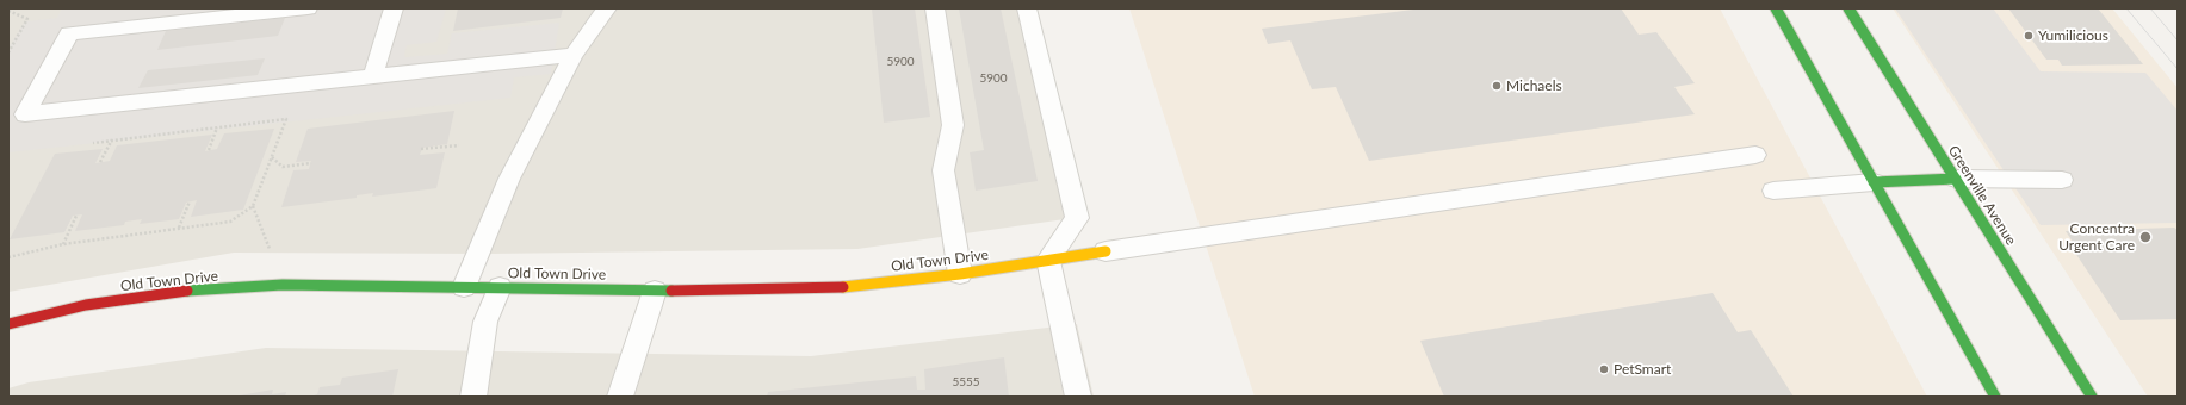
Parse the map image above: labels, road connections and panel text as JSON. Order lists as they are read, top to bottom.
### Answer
{
  "streets": {
    "main road": ["Greenville Avenue", "Old Town Drive"]
  },
  "places": [
    "Yumilicious",
    "Michaels",
    "Concentra Urgent Care",
    "PetSmart"
  ],
  "house_numbers": ["5900", "5900", "5555"]
}
